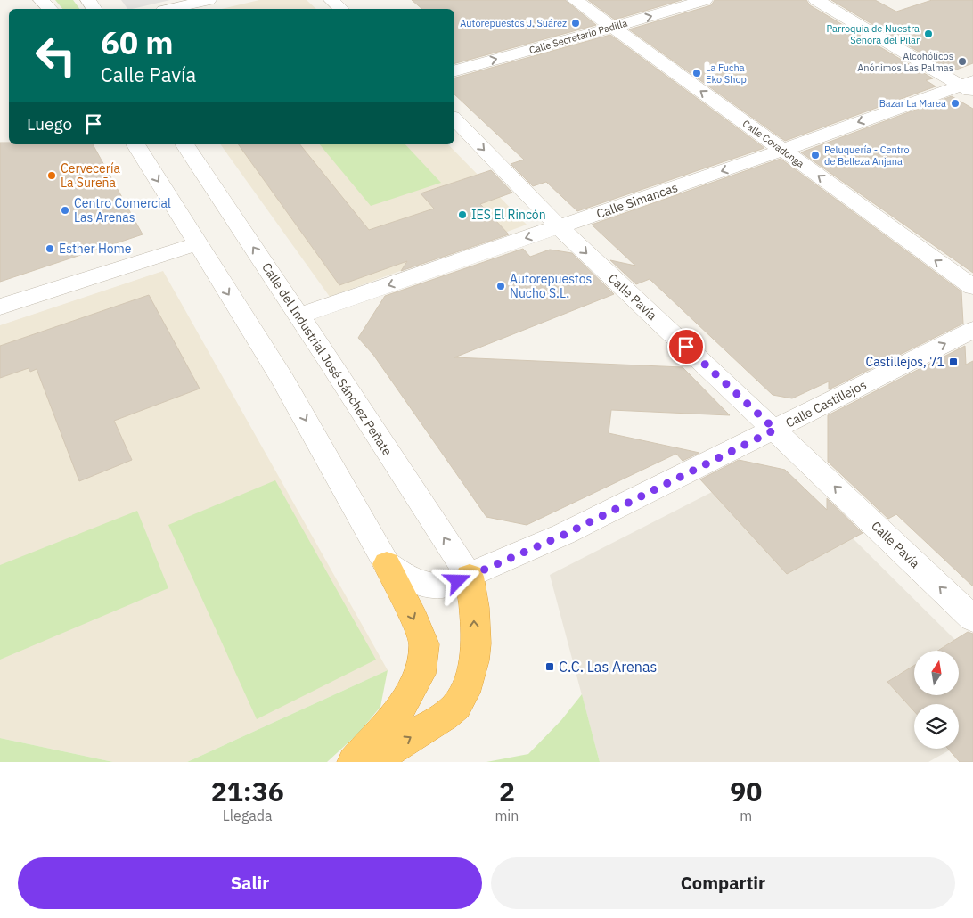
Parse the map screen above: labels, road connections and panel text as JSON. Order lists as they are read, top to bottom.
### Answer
{
  "streets": {
    "street": [
      "Calle Secretario Padilla",
      "Calle Covadonga",
      "Calle Simancas",
      "Calle Pavía",
      "Calle del Industrial José Sánchez Peñate",
      "Calle Castillejos"
    ]
  },
  "crossings": [
    ["Calle Secretario Padilla", "Calle Covadonga"],
    ["Calle Covadonga", "Calle Simancas"],
    ["Calle Simancas", "Calle Pavía"],
    ["Calle Simancas", "Calle del Industrial José Sánchez Peñate"],
    ["Calle Pavía", "Calle Castillejos"],
    ["Calle del Industrial José Sánchez Peñate", "Calle Castillejos"]
  ],
  "one_way": ["Calle Secretario Padilla", "Calle Simancas"],
  "places": {
    "other": [
      "Autorepuestos J. Suárez",
      "Parroquia de Nuestra Señora del Pilar",
      "Alcohólicos Anónimos Las Palmas",
      "La Fucha Eko Shop",
      "Bazar La Marea",
      "Peluquería - Centro de Belleza Anjana",
      "Cervecería La Sureña",
      "Centro Comercial Las Arenas",
      "IES El Rincón",
      "Esther Home",
      "Autorepuestos Nucho S.L."
    ],
    "transit": ["Castillejos, 71", "C.C. Las Arenas"]
  },
  "north": "top",
  "page": {
    "turn": ["60 m", "Calle Pavía"],
    "then": "Luego",
    "eta": [
      "21:36",
      "Llegada",
      "2",
      "min",
      "90",
      "m"
    ],
    "buttons": ["Salir", "Compartir"]
  }
}
